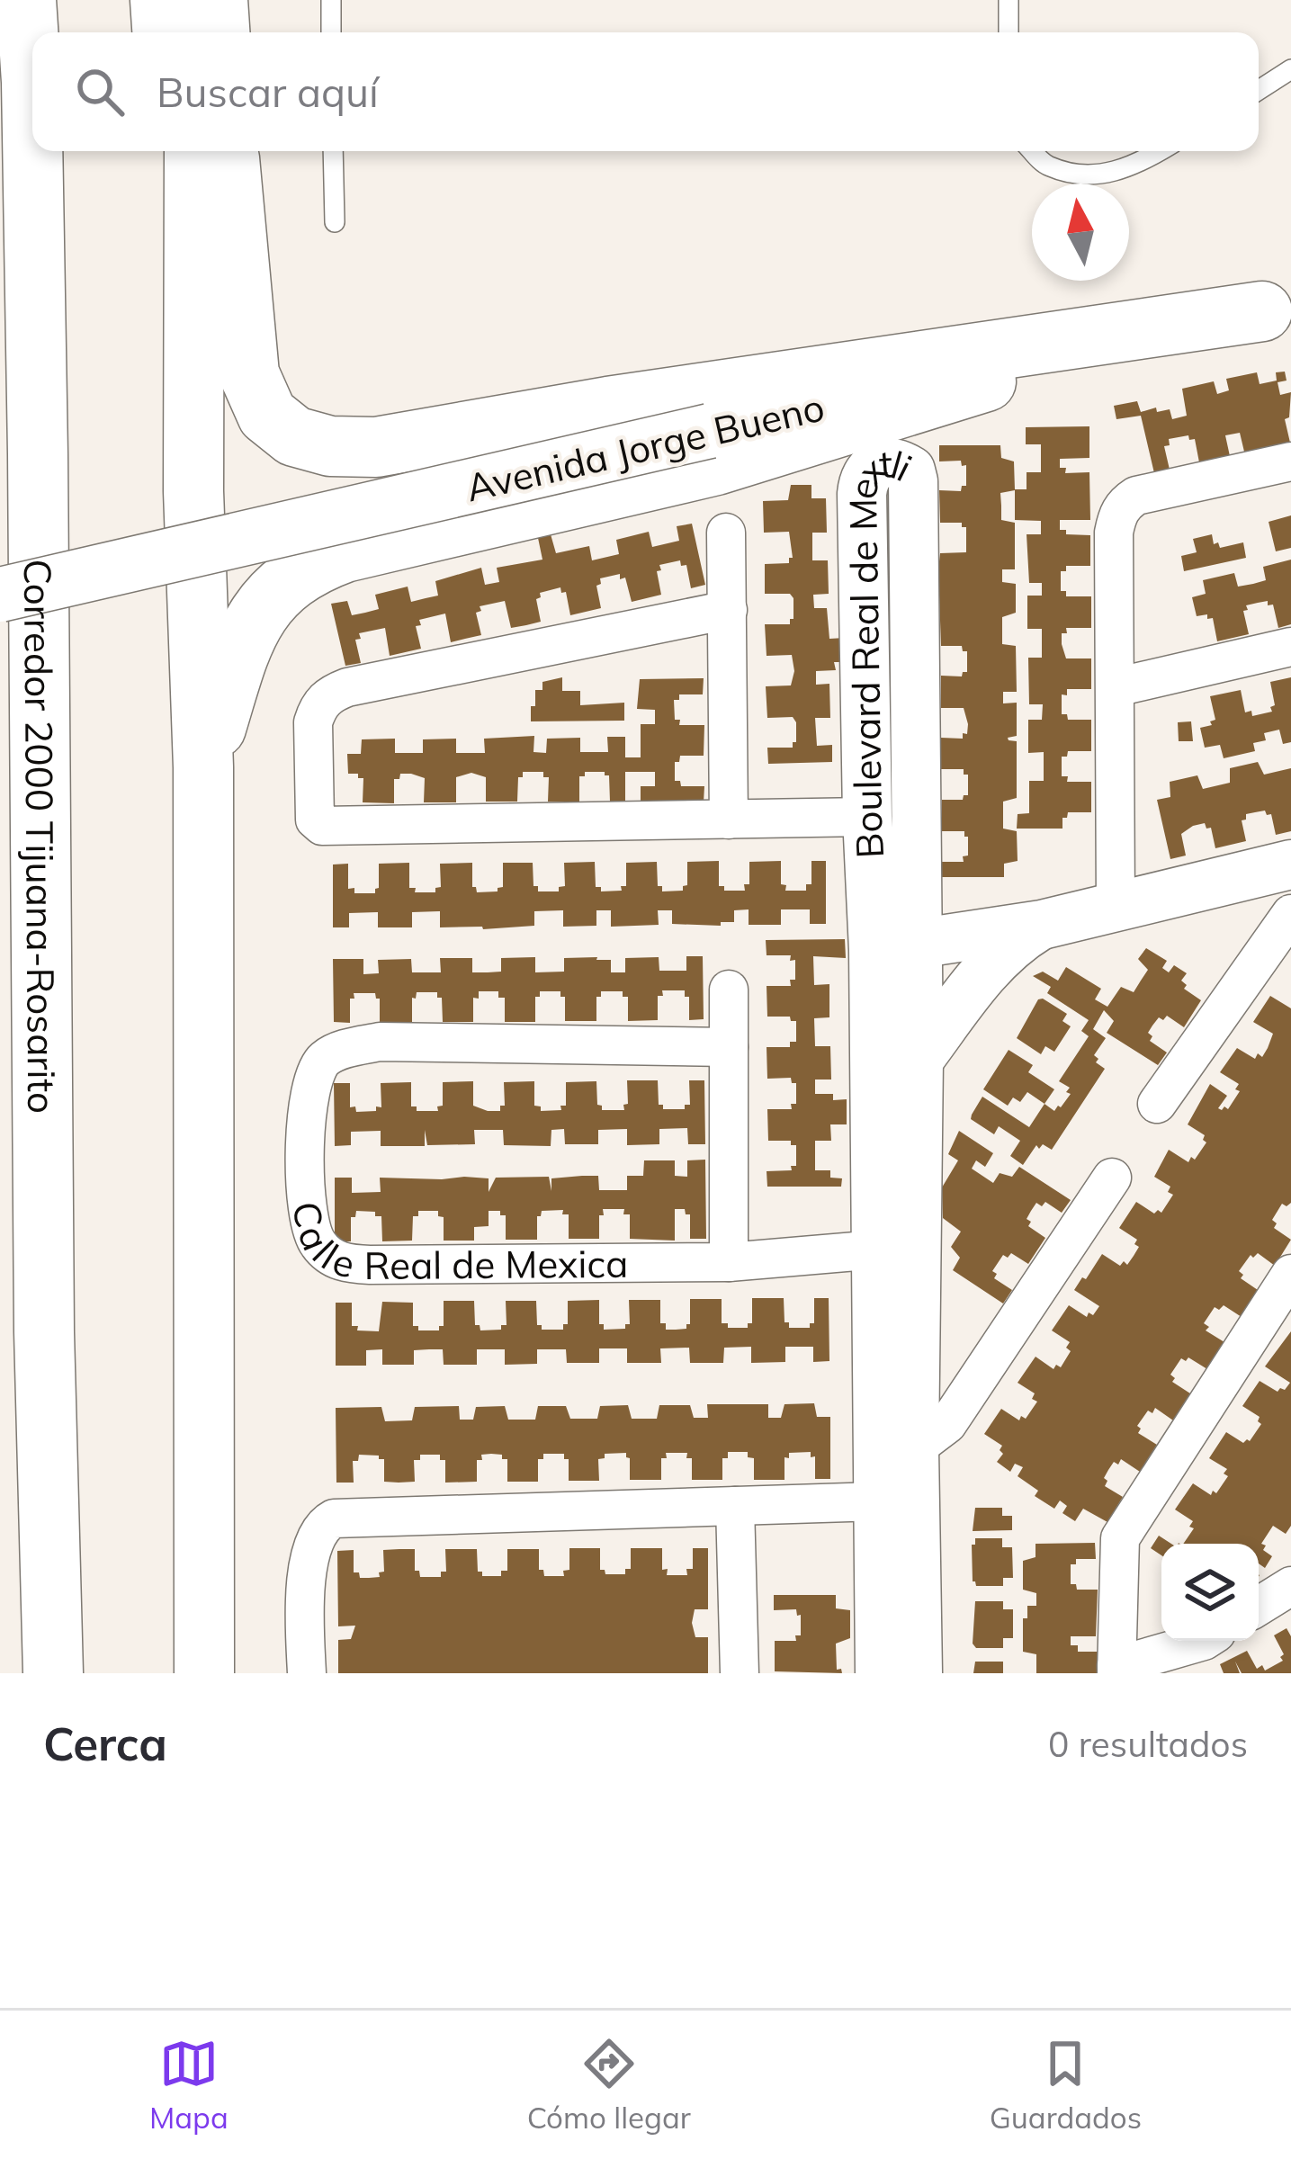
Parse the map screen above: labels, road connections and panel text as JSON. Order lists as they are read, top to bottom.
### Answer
{
  "streets": {
    "highway": ["Corredor 2000 Tijuana-Rosarito"],
    "main road": ["Avenida Jorge Bueno"],
    "street": ["Boulevard Real de Mextli", "Calle Real de Mexica"]
  },
  "crossings": [
    ["Avenida Jorge Bueno", "Corredor 2000 Tijuana-Rosarito"],
    ["Boulevard Real de Mextli", "Calle Real de Mexica"]
  ],
  "north": "top",
  "page": {
    "search": "Buscar aquí",
    "heading": ["Cerca", "0 resultados"],
    "nav": ["Mapa", "Cómo llegar", "Guardados"]
  }
}
